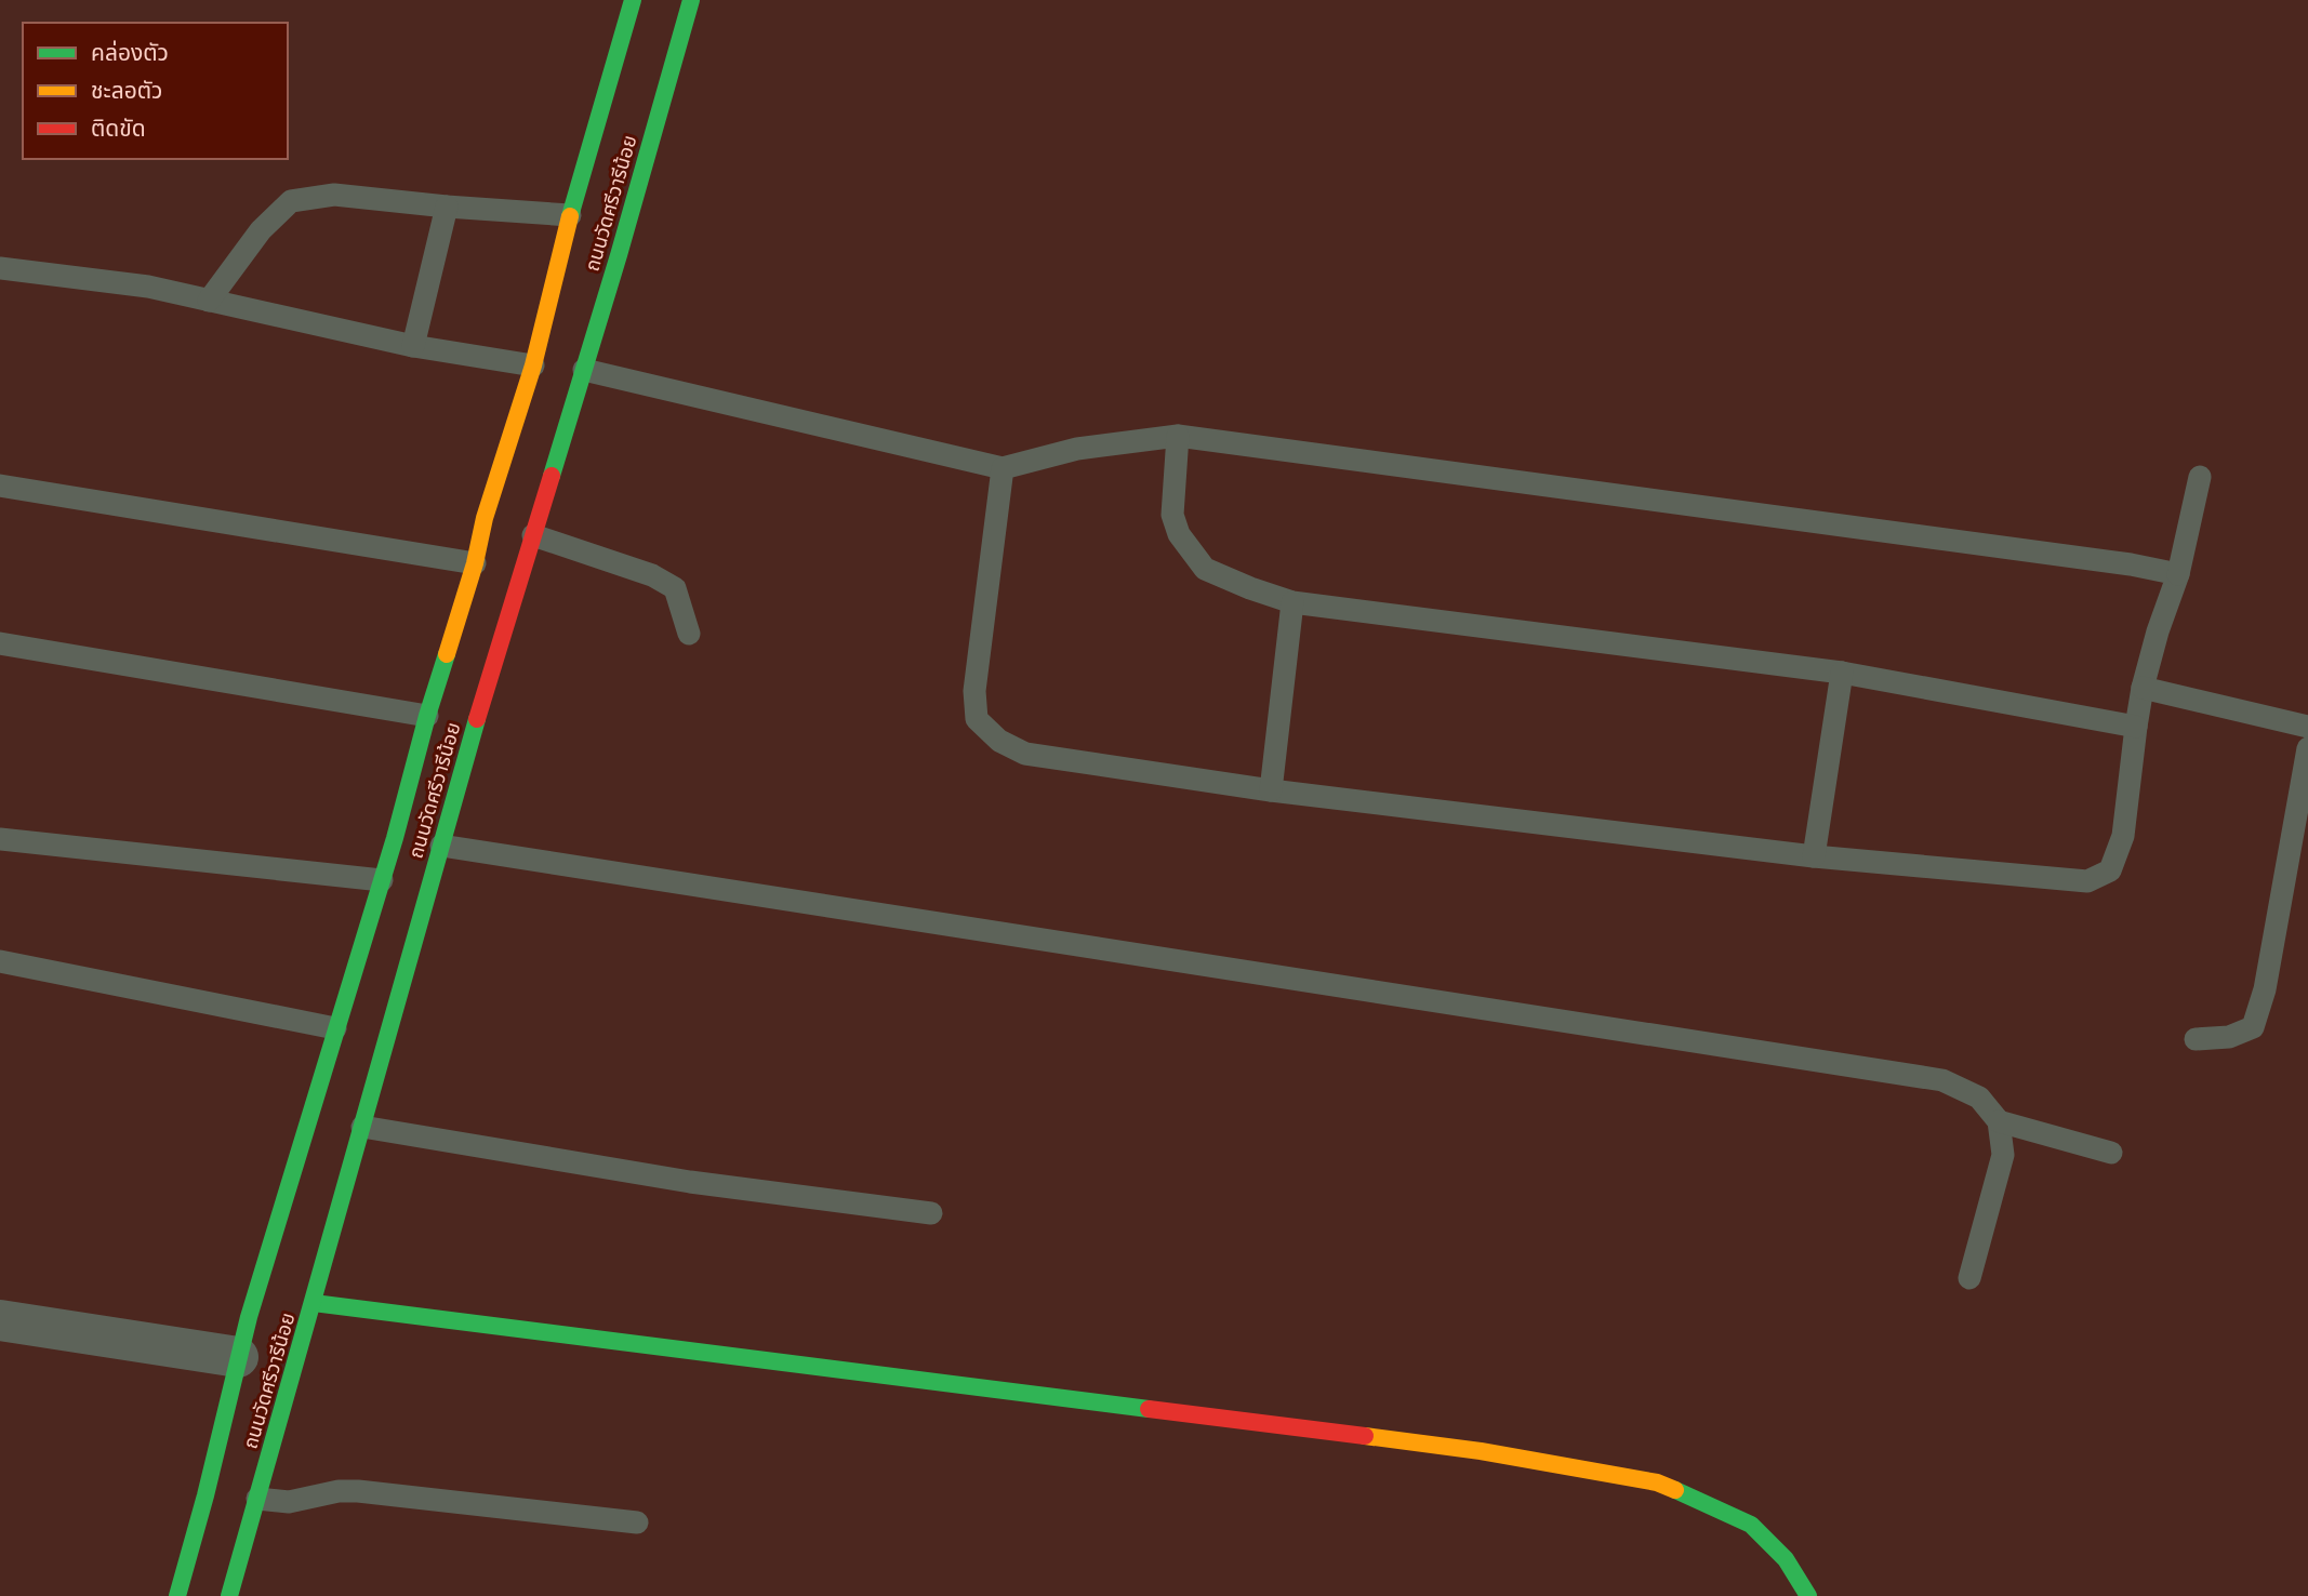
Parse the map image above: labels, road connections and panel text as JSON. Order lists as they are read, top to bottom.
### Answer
{
  "streets": {
    "main road": ["ถนนวัดศรีวารีน้อย"]
  },
  "legend": ["คล่องตัว", "ชะลอตัว", "ติดขัด"]
}
